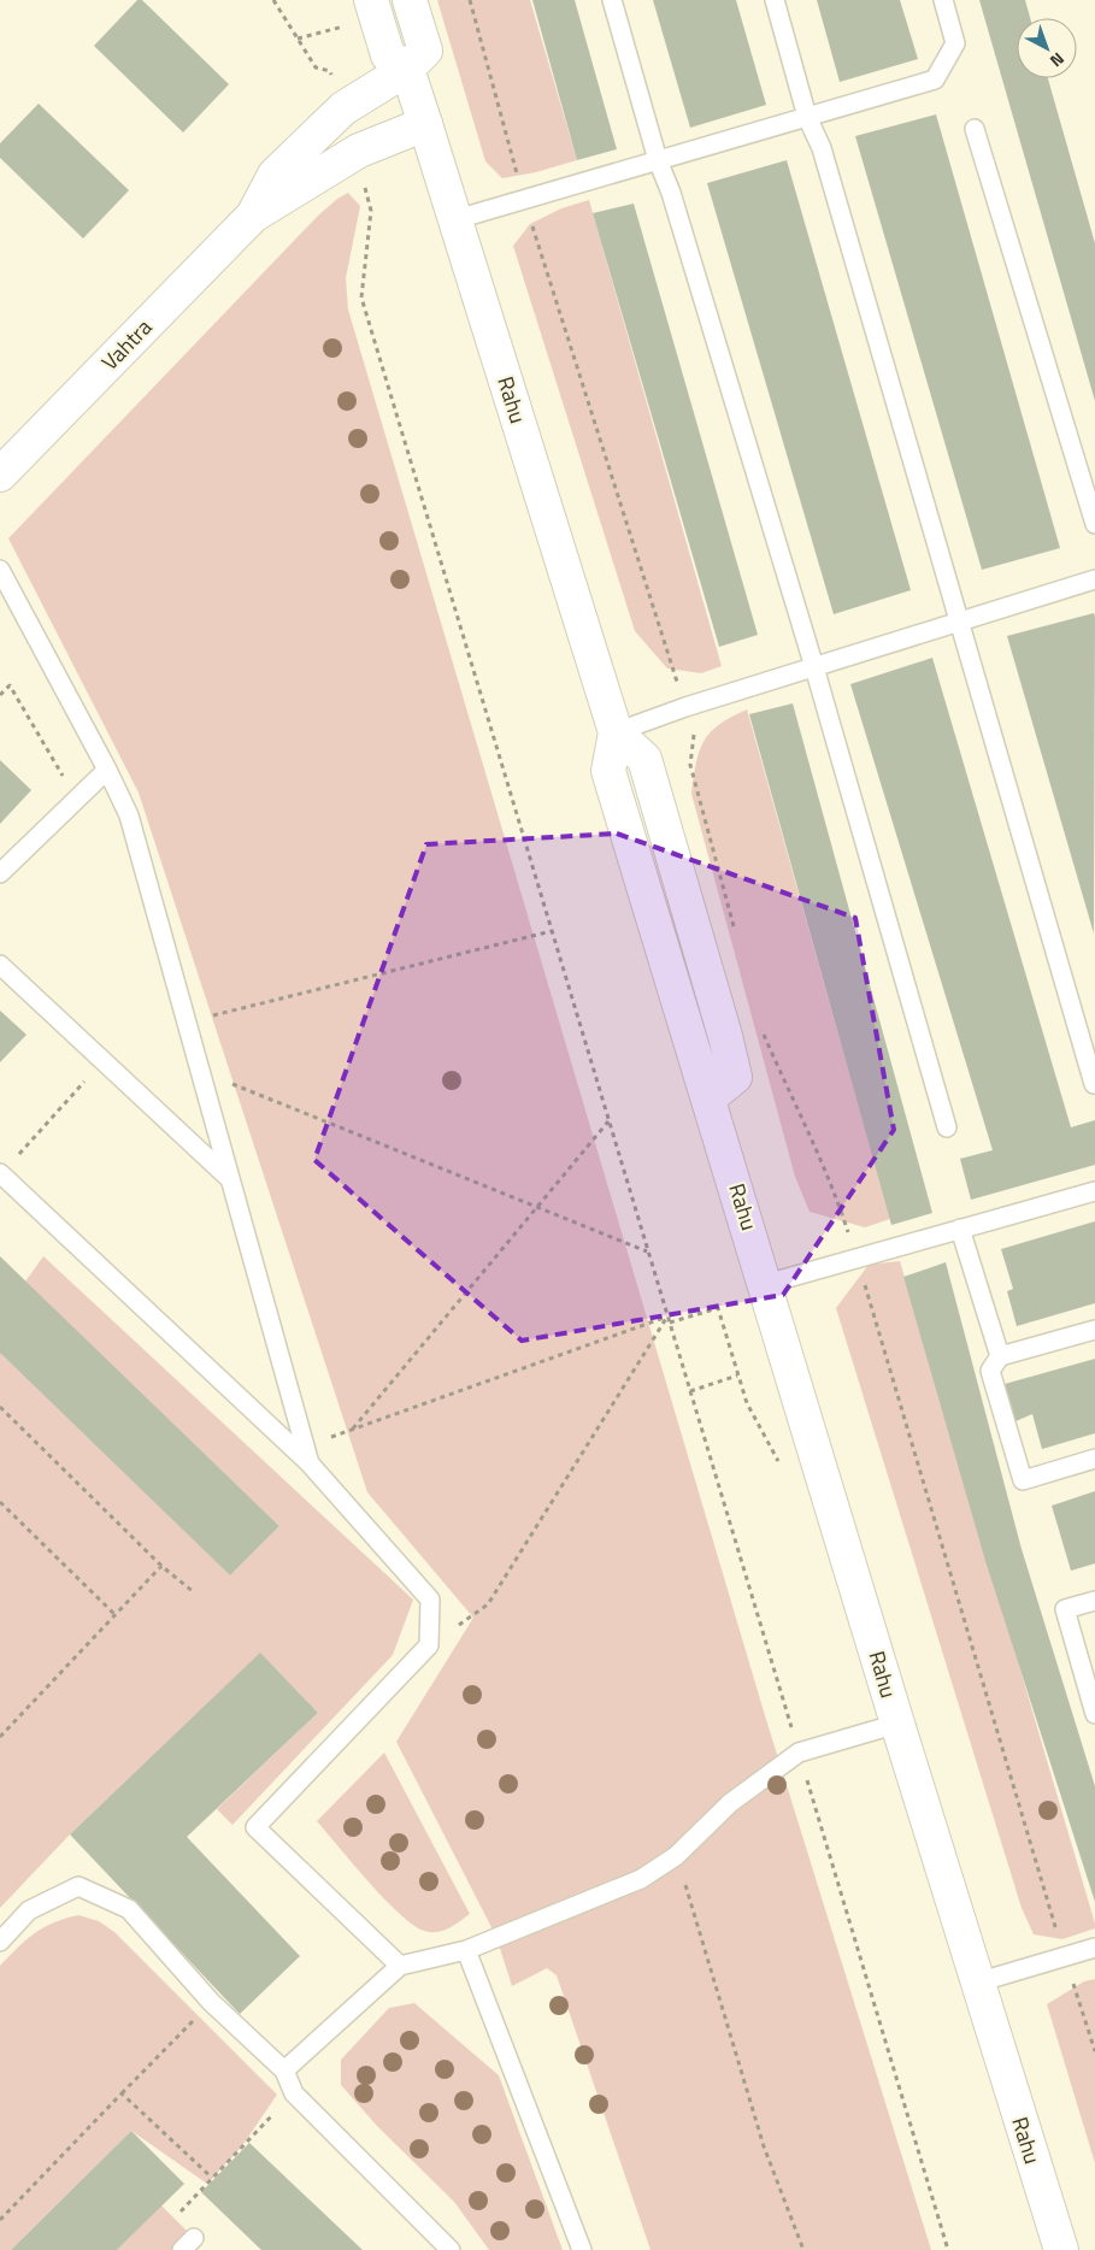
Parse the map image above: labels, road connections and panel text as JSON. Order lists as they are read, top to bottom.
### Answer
{
  "streets": {
    "main road": ["Vahtra", "Rahu"]
  },
  "crossings": [
    ["Vahtra", "Rahu"]
  ],
  "north": "bottom right"
}
